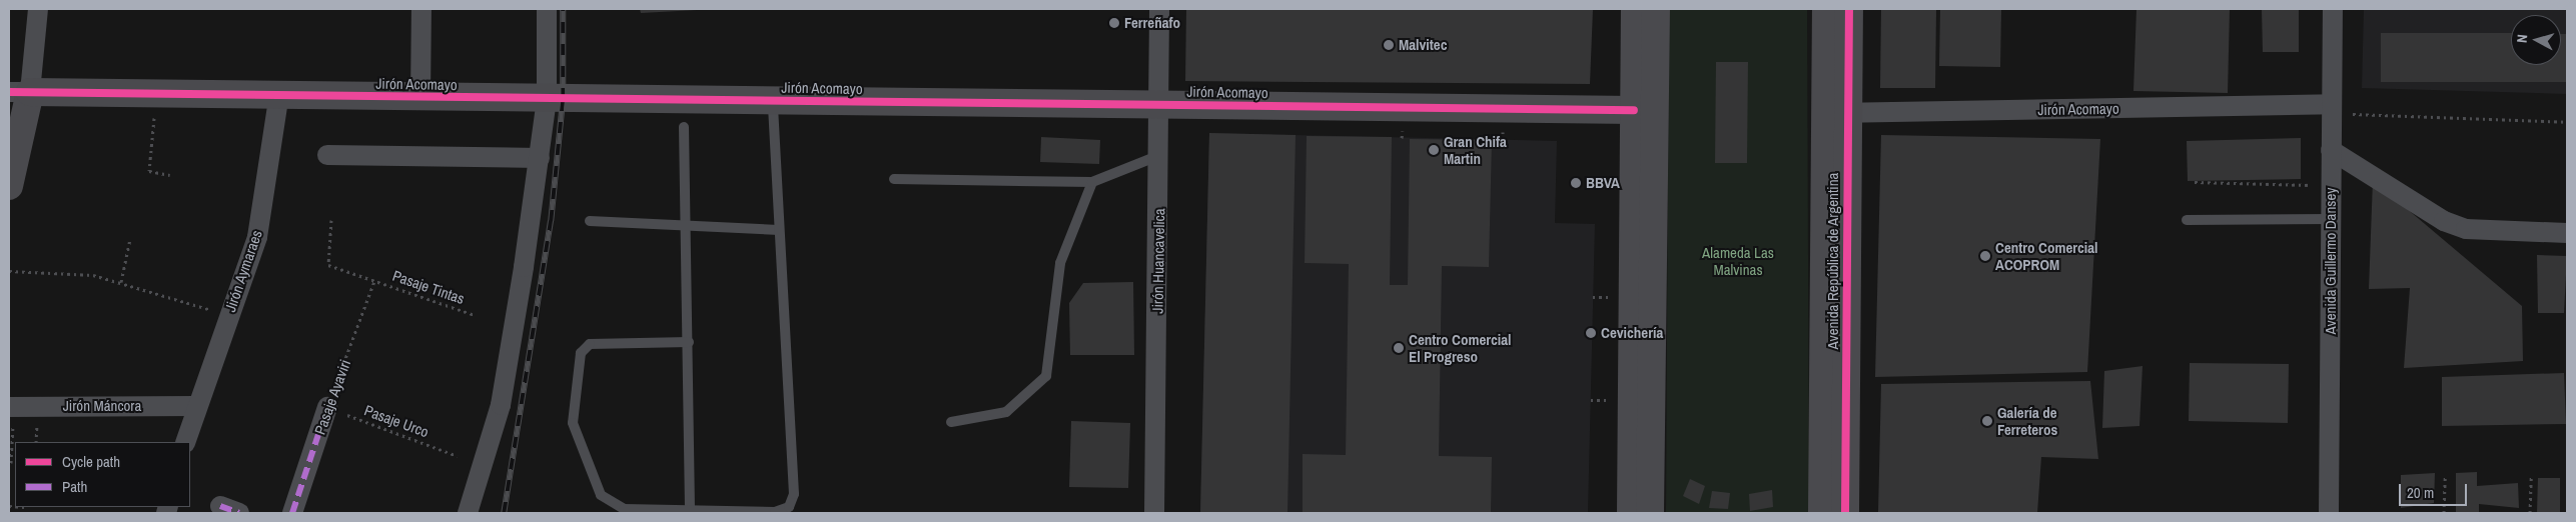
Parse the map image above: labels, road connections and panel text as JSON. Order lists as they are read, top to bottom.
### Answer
{
  "streets": {
    "street": [
      "Jirón Acomayo",
      "Jirón Huancavelica",
      "Avenida República de Argentina",
      "Avenida Guillermo Dansey",
      "Jirón Aymaraes",
      "Pasaje Ayaviri",
      "Jirón Máncora"
    ],
    "path": ["Pasaje Tintas", "Pasaje Urco"]
  },
  "crossings": [
    ["Jirón Acomayo", "Jirón Huancavelica"],
    ["Jirón Acomayo", "Avenida República de Argentina"],
    ["Jirón Acomayo", "Avenida Guillermo Dansey"],
    ["Jirón Acomayo", "Jirón Aymaraes"],
    ["Jirón Aymaraes", "Jirón Máncora"],
    ["Pasaje Tintas", "Pasaje Ayaviri"],
    ["Pasaje Ayaviri", "Pasaje Urco"]
  ],
  "parks": ["Alameda Las Malvinas"],
  "places": [
    "Ferreñafo",
    "Malvitec",
    "Gran Chifa Martin",
    "BBVA",
    "Centro Comercial ACOPROM",
    "Cevichería",
    "Centro Comercial El Progreso",
    "Galería de Ferreteros"
  ],
  "legend": ["Cycle path", "Path"],
  "scale_bar": "20 m",
  "north": "left"
}
